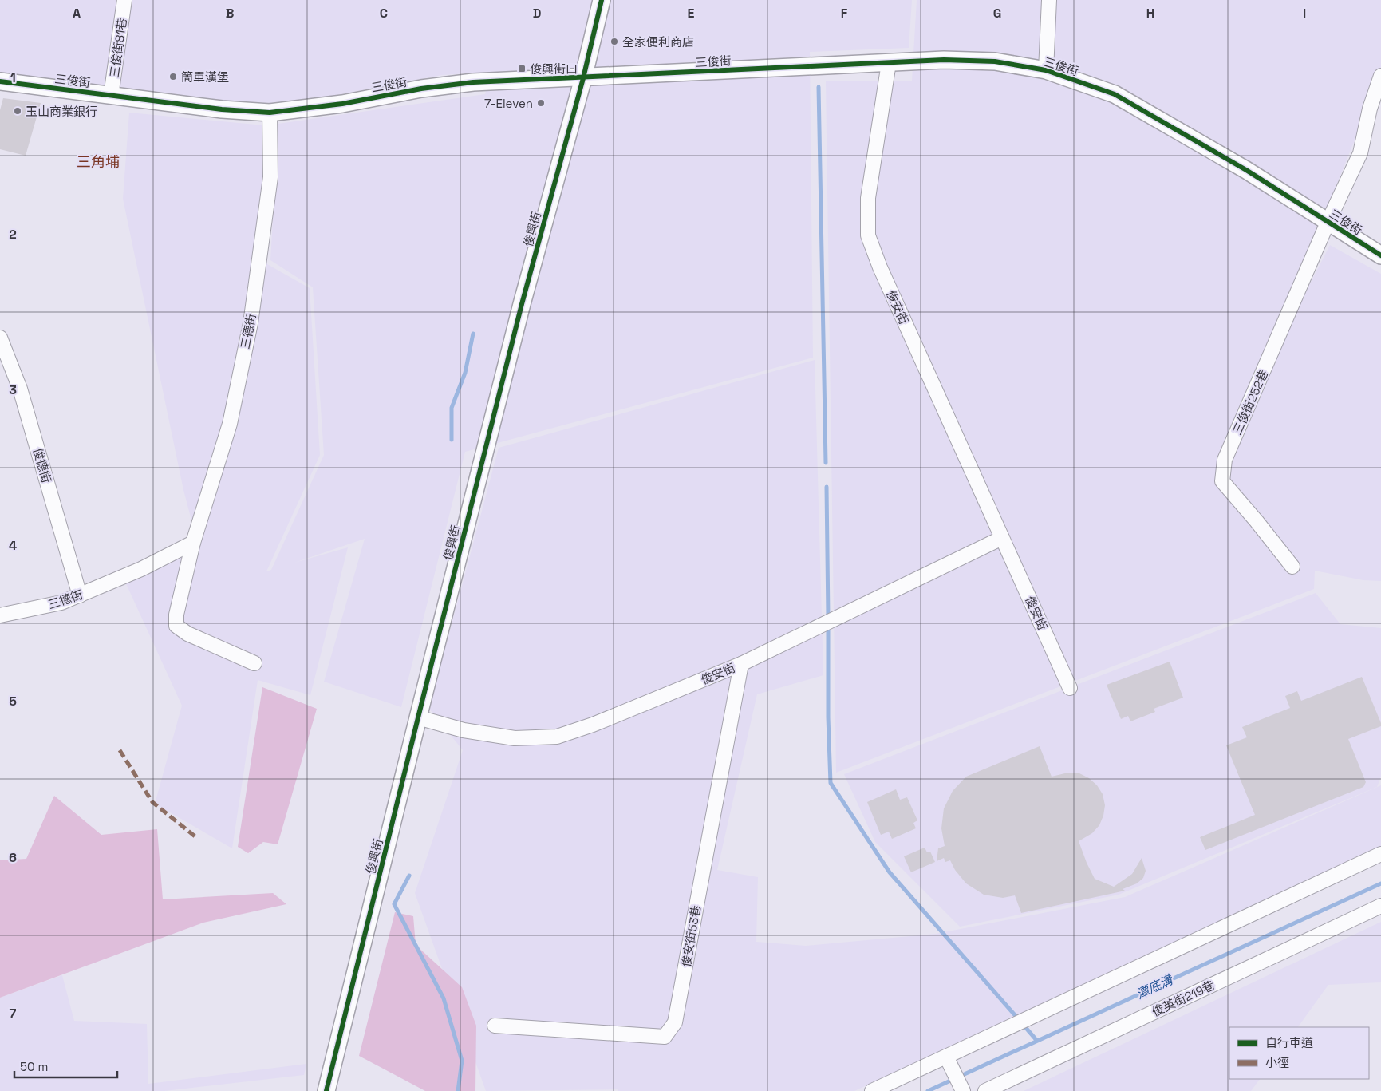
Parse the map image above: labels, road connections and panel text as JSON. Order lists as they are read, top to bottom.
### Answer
{
  "streets": {
    "street": [
      "三俊街81巷",
      "三俊街",
      "俊興街",
      "俊安街",
      "三德街",
      "三俊街252巷",
      "俊德街",
      "俊安街53巷",
      "俊英街219巷"
    ]
  },
  "crossings": [
    ["三俊街81巷", "三俊街"],
    ["三俊街", "俊興街"],
    ["三俊街", "俊安街"],
    ["三俊街", "三德街"],
    ["三俊街", "三俊街252巷"],
    ["俊興街", "俊安街"],
    ["俊安街", "俊安街53巷"],
    ["三德街", "俊德街"]
  ],
  "districts": ["三角埔"],
  "water": ["潭底溝"],
  "places": {
    "other": [
      "全家便利商店",
      "簡單漢堡",
      "7-Eleven",
      "玉山商業銀行"
    ],
    "transit": ["俊興街口"]
  },
  "legend": ["自行車道", "小徑"],
  "scale_bar": "50 m",
  "grid": {
    "columns": [
      "A",
      "B",
      "C",
      "D",
      "E",
      "F",
      "G",
      "H",
      "I"
    ],
    "rows": [
      "1",
      "2",
      "3",
      "4",
      "5",
      "6",
      "7"
    ]
  }
}
